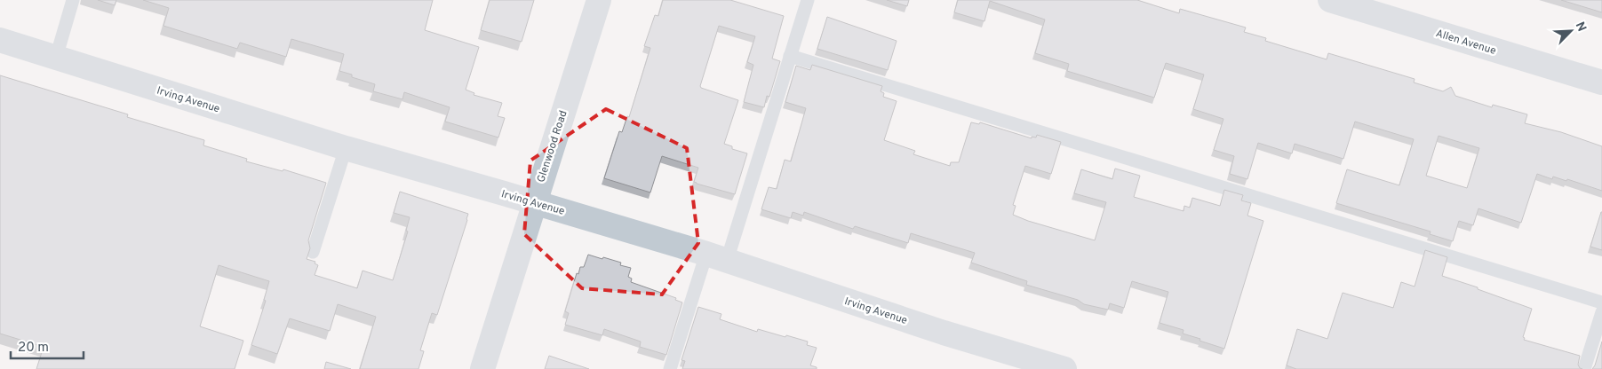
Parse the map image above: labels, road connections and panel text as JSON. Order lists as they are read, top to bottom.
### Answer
{
  "streets": {
    "street": ["Allen Avenue", "Irving Avenue", "Glenwood Road"]
  },
  "crossings": [
    ["Irving Avenue", "Glenwood Road"]
  ],
  "scale_bar": "20 m",
  "north": "top right"
}
